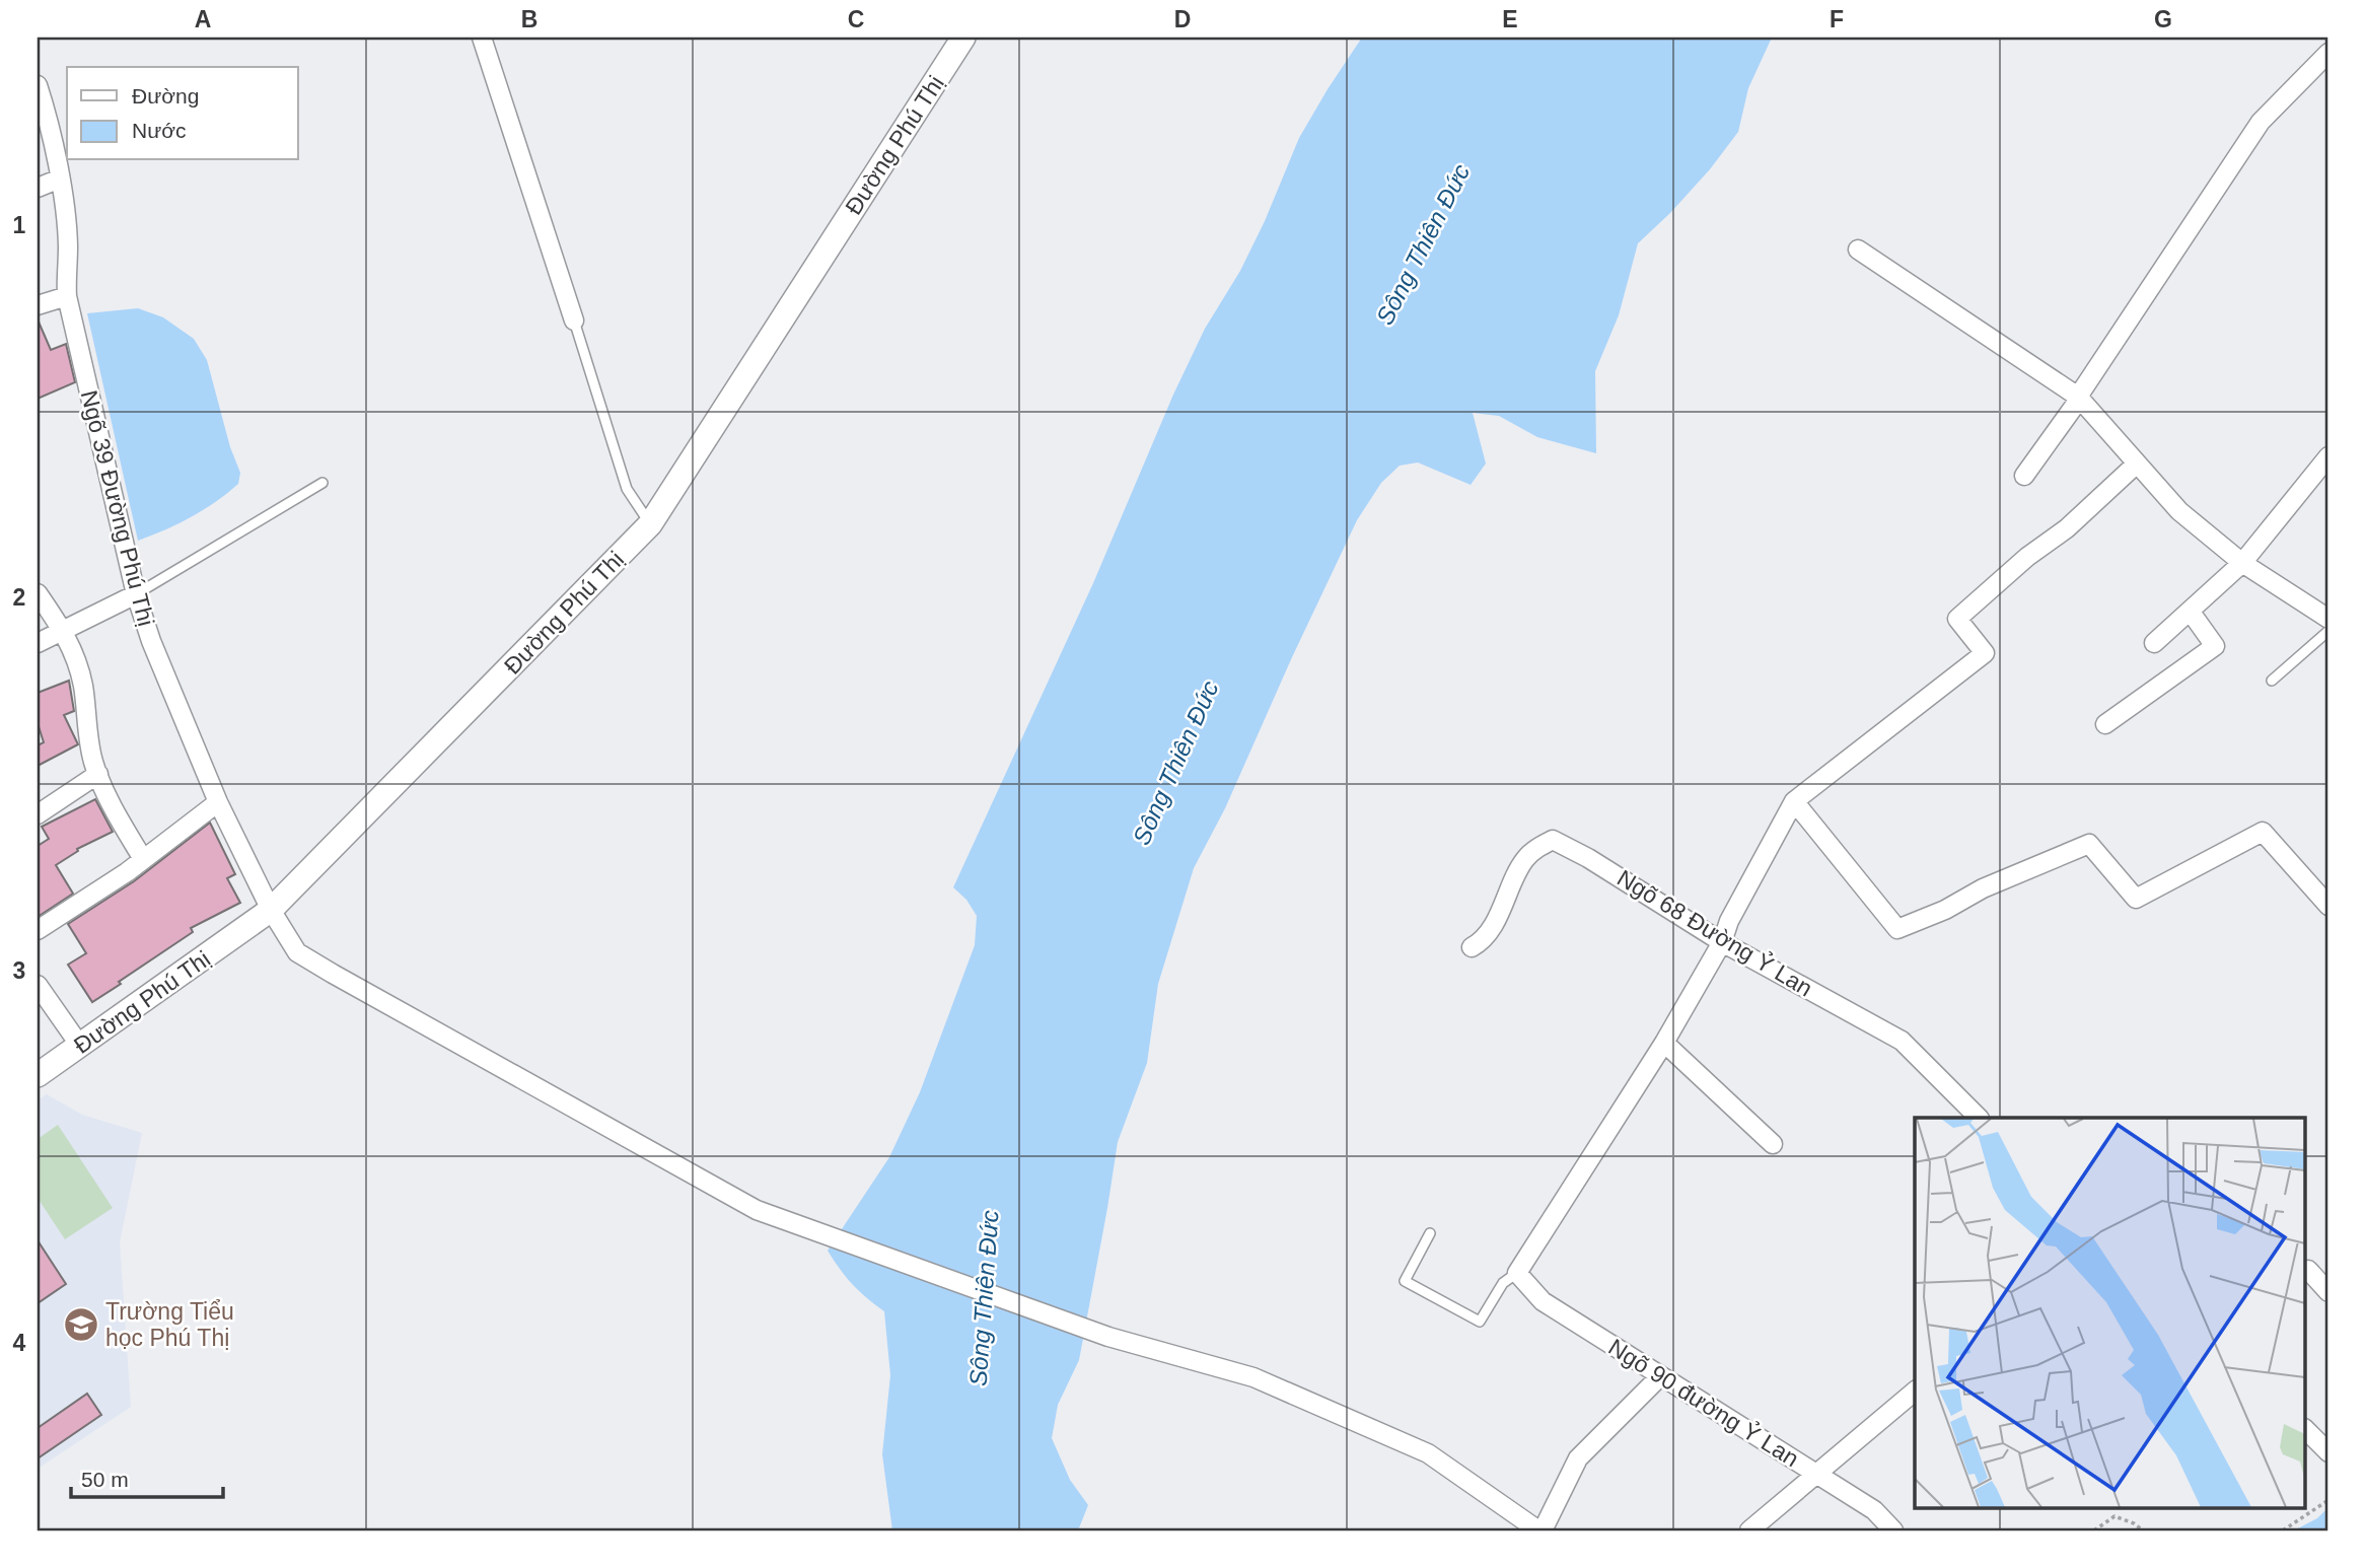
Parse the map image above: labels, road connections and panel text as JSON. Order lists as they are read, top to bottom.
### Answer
{
  "streets": {
    "street": [
      "Đường Phú Thị",
      "Ngõ 39 Đường Phú Thị",
      "Ngõ 68 Đường Ỷ Lan",
      "Ngõ 90 đường Ỷ Lan"
    ]
  },
  "crossings": [
    ["Đường Phú Thị", "Ngõ 39 Đường Phú Thị"]
  ],
  "water": ["Sông Thiên Đức"],
  "places": {
    "school or university": ["Trường Tiểu học Phú Thị"]
  },
  "legend": ["Đường", "Nước"],
  "scale_bar": "50 m",
  "grid": {
    "columns": [
      "A",
      "B",
      "C",
      "D",
      "E",
      "F",
      "G"
    ],
    "rows": [
      "1",
      "2",
      "3",
      "4"
    ]
  }
}
